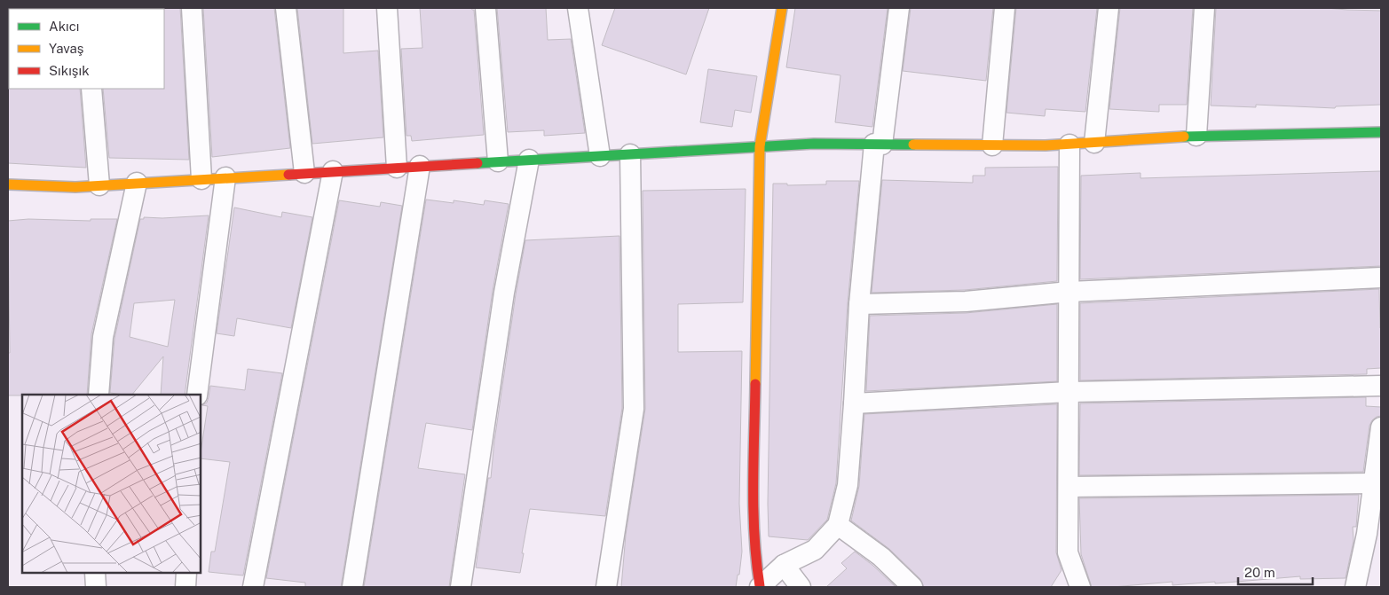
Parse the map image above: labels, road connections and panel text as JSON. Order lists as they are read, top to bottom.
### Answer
{
  "legend": ["Akıcı", "Yavaş", "Sıkışık"],
  "scale_bar": "20 m"
}
